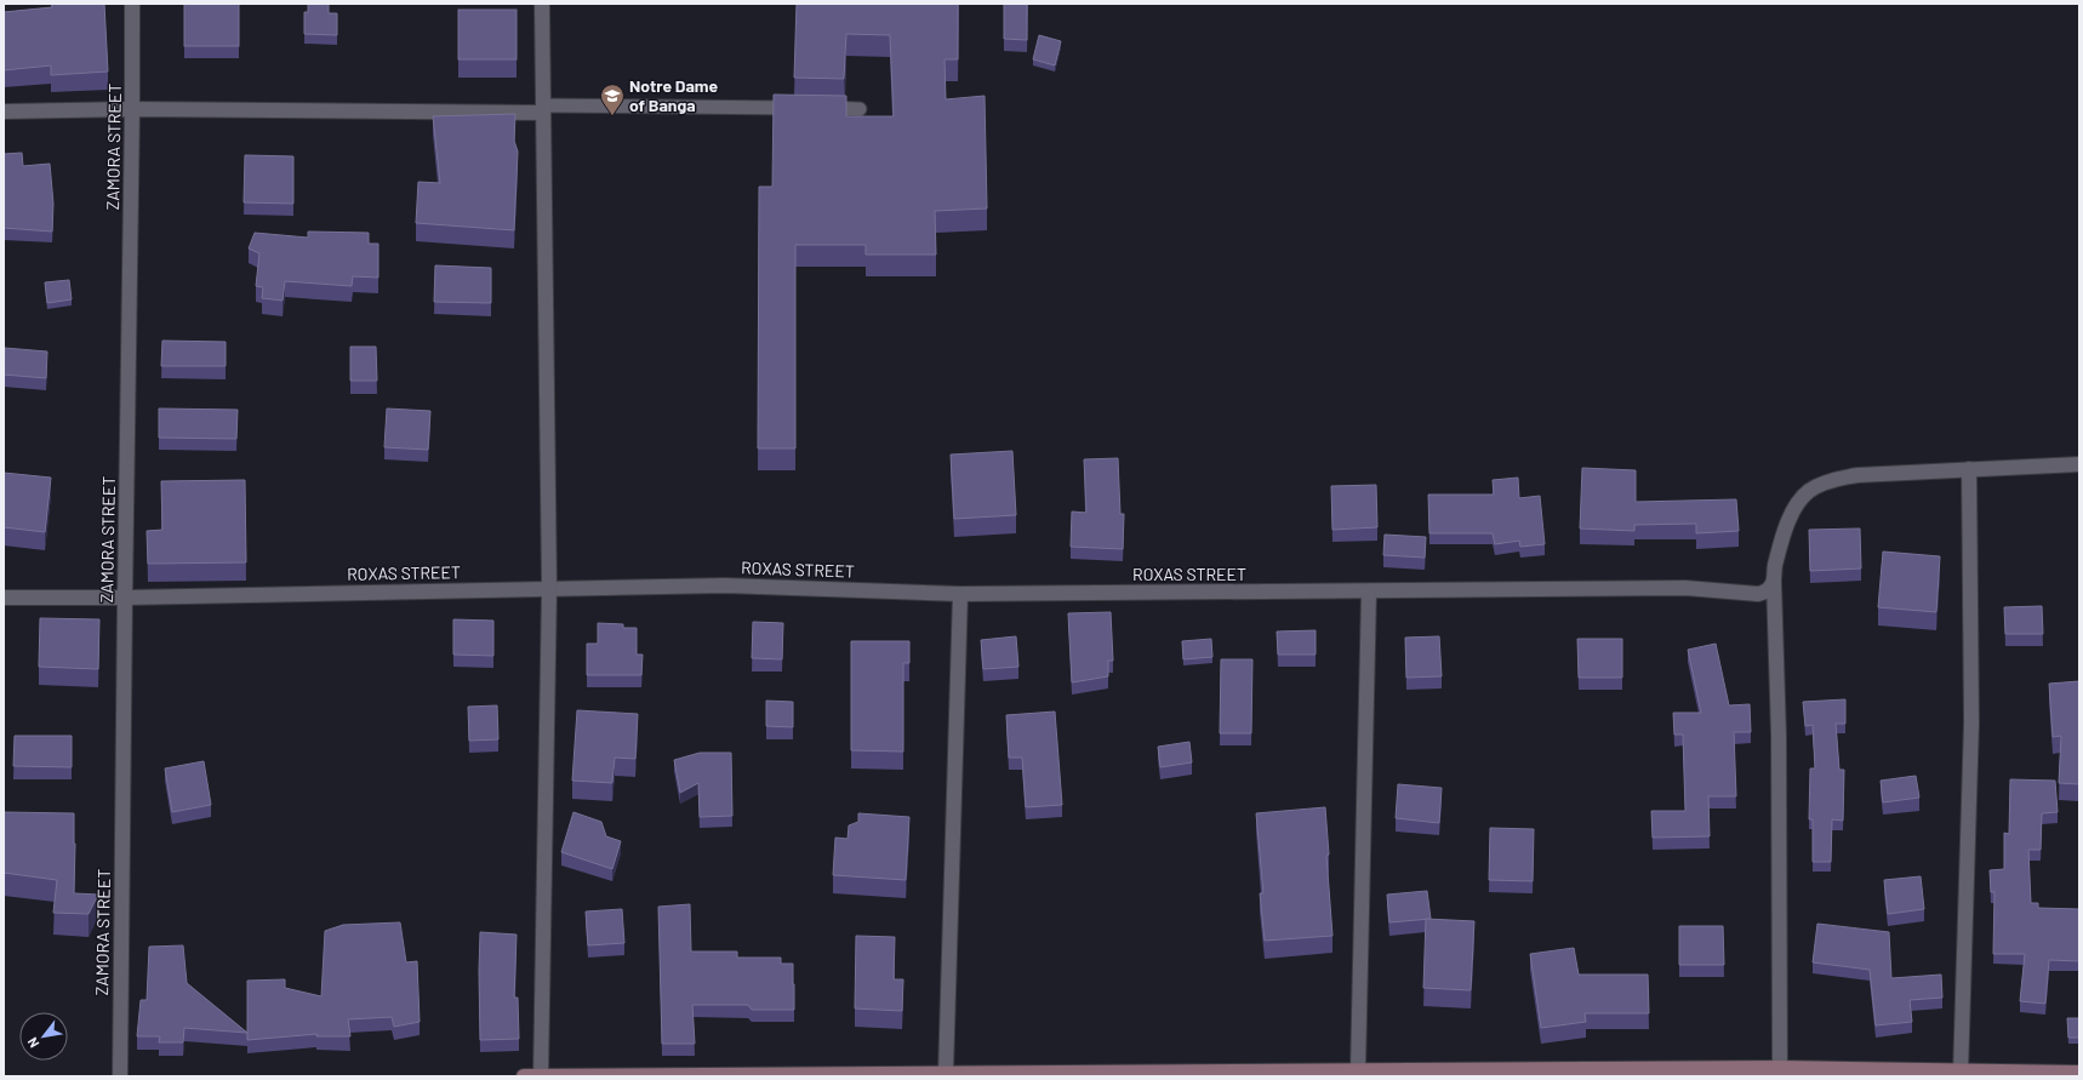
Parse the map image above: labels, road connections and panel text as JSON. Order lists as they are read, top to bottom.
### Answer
{
  "streets": {
    "street": ["ZAMORA STREET", "ROXAS STREET"]
  },
  "crossings": [
    ["ZAMORA STREET", "ROXAS STREET"]
  ],
  "places": {
    "school or university": ["Notre Dame of Banga"]
  },
  "north": "bottom left"
}
